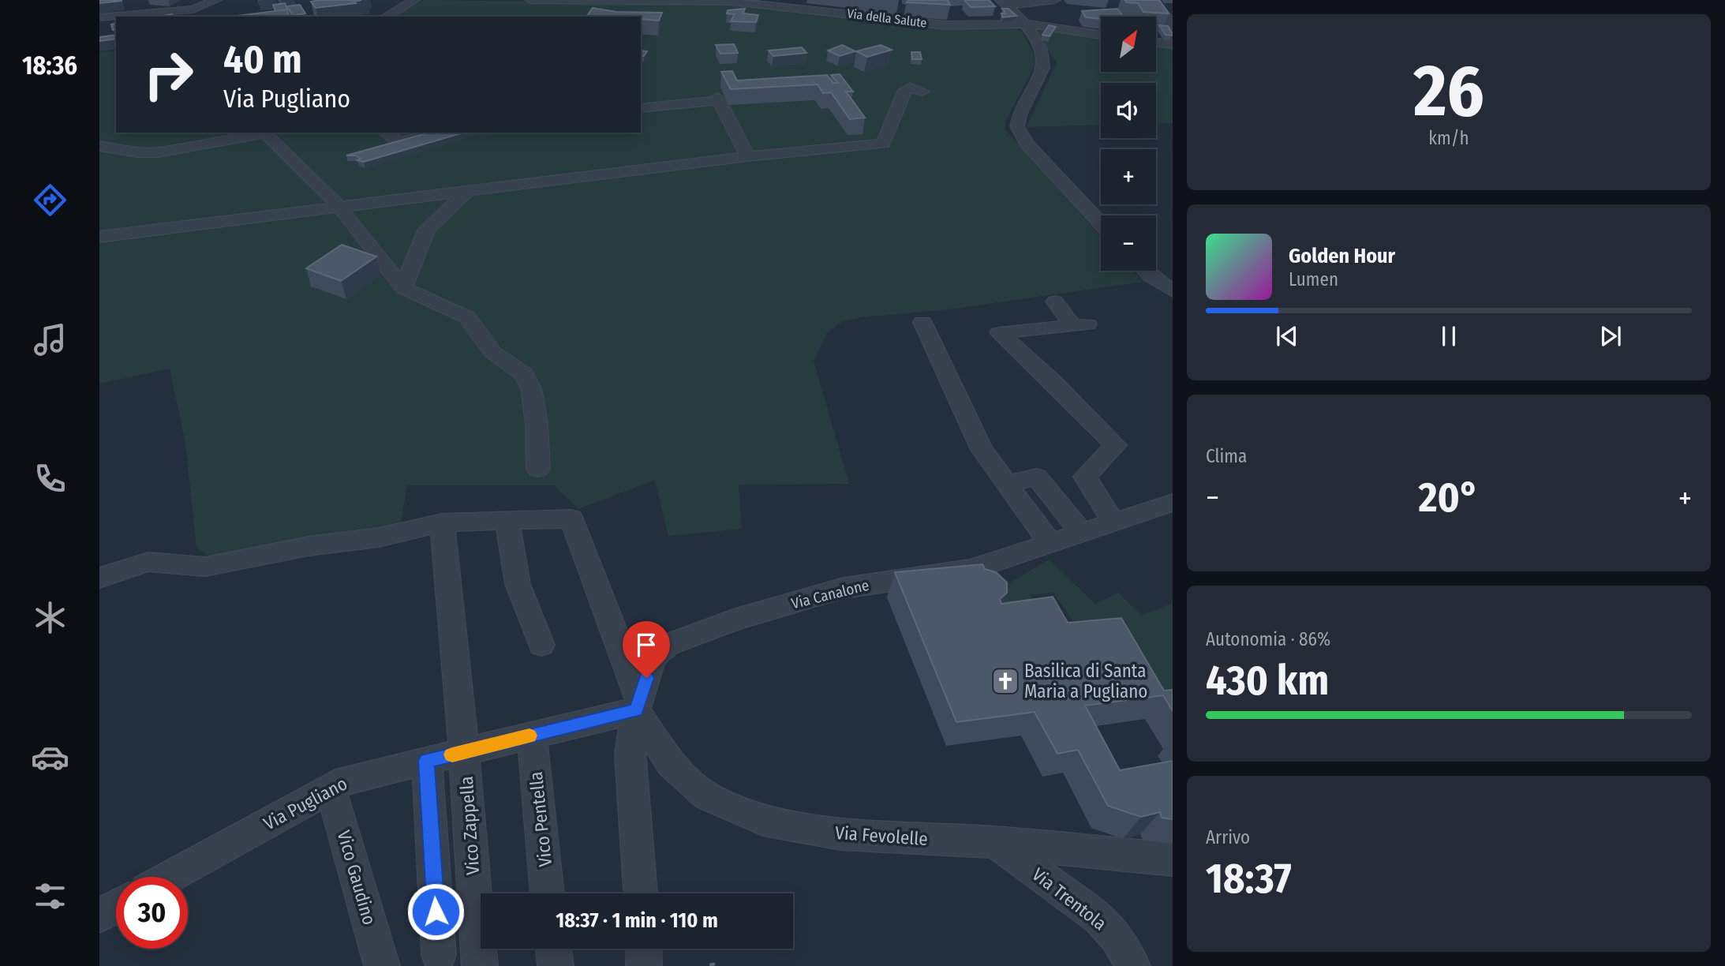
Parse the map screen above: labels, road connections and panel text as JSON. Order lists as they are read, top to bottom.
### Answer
{
  "streets": {
    "street": [
      "Via della Salute",
      "Via Canalone",
      "Via Pugliano",
      "Vico Pentella",
      "Vico Zappella",
      "Via Fevolelle",
      "Vico Gaudino",
      "Via Trentola"
    ]
  },
  "crossings": [
    ["Via Canalone", "Via Pugliano"],
    ["Via Canalone", "Via Fevolelle"],
    ["Via Pugliano", "Vico Pentella"],
    ["Via Pugliano", "Vico Zappella"],
    ["Via Pugliano", "Via Fevolelle"],
    ["Via Pugliano", "Vico Gaudino"],
    ["Via Fevolelle", "Via Trentola"]
  ],
  "places": {
    "church": ["Basilica di Santa Maria a Pugliano"]
  },
  "north": "top right",
  "page": {
    "tabs": "18:36",
    "tile": [
      ["26", "km/h"],
      "Clima",
      ["Autonomia · 86%", "430 km"],
      ["Arrivo", "18:37"]
    ],
    "map_buttons": ["+", "−"],
    "turn": ["40 m", "Via Pugliano"],
    "song": ["Golden Hour", "Lumen"],
    "heat": ["−", "20°", "+"],
    "limit": "30",
    "trip": "18:37 · 1 min · 110 m"
  }
}
